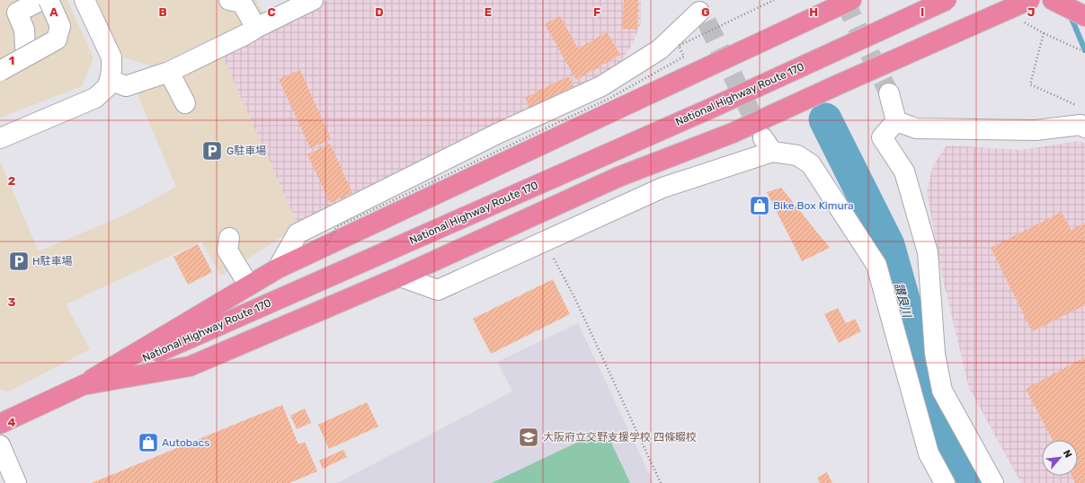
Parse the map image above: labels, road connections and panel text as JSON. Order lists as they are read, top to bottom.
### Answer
{
  "streets": {
    "highway": ["National Highway Route 170"]
  },
  "water": ["讃良川"],
  "places": {
    "parking": ["G駐車場", "H駐車場"],
    "shop": ["Bike Box Kimura", "Autobacs"],
    "school or university": ["大阪府立交野支援学校 四條畷校"]
  },
  "north": "top right",
  "grid": {
    "columns": [
      "A",
      "B",
      "C",
      "D",
      "E",
      "F",
      "G",
      "H",
      "I",
      "J"
    ],
    "rows": [
      "1",
      "2",
      "3",
      "4"
    ]
  }
}
